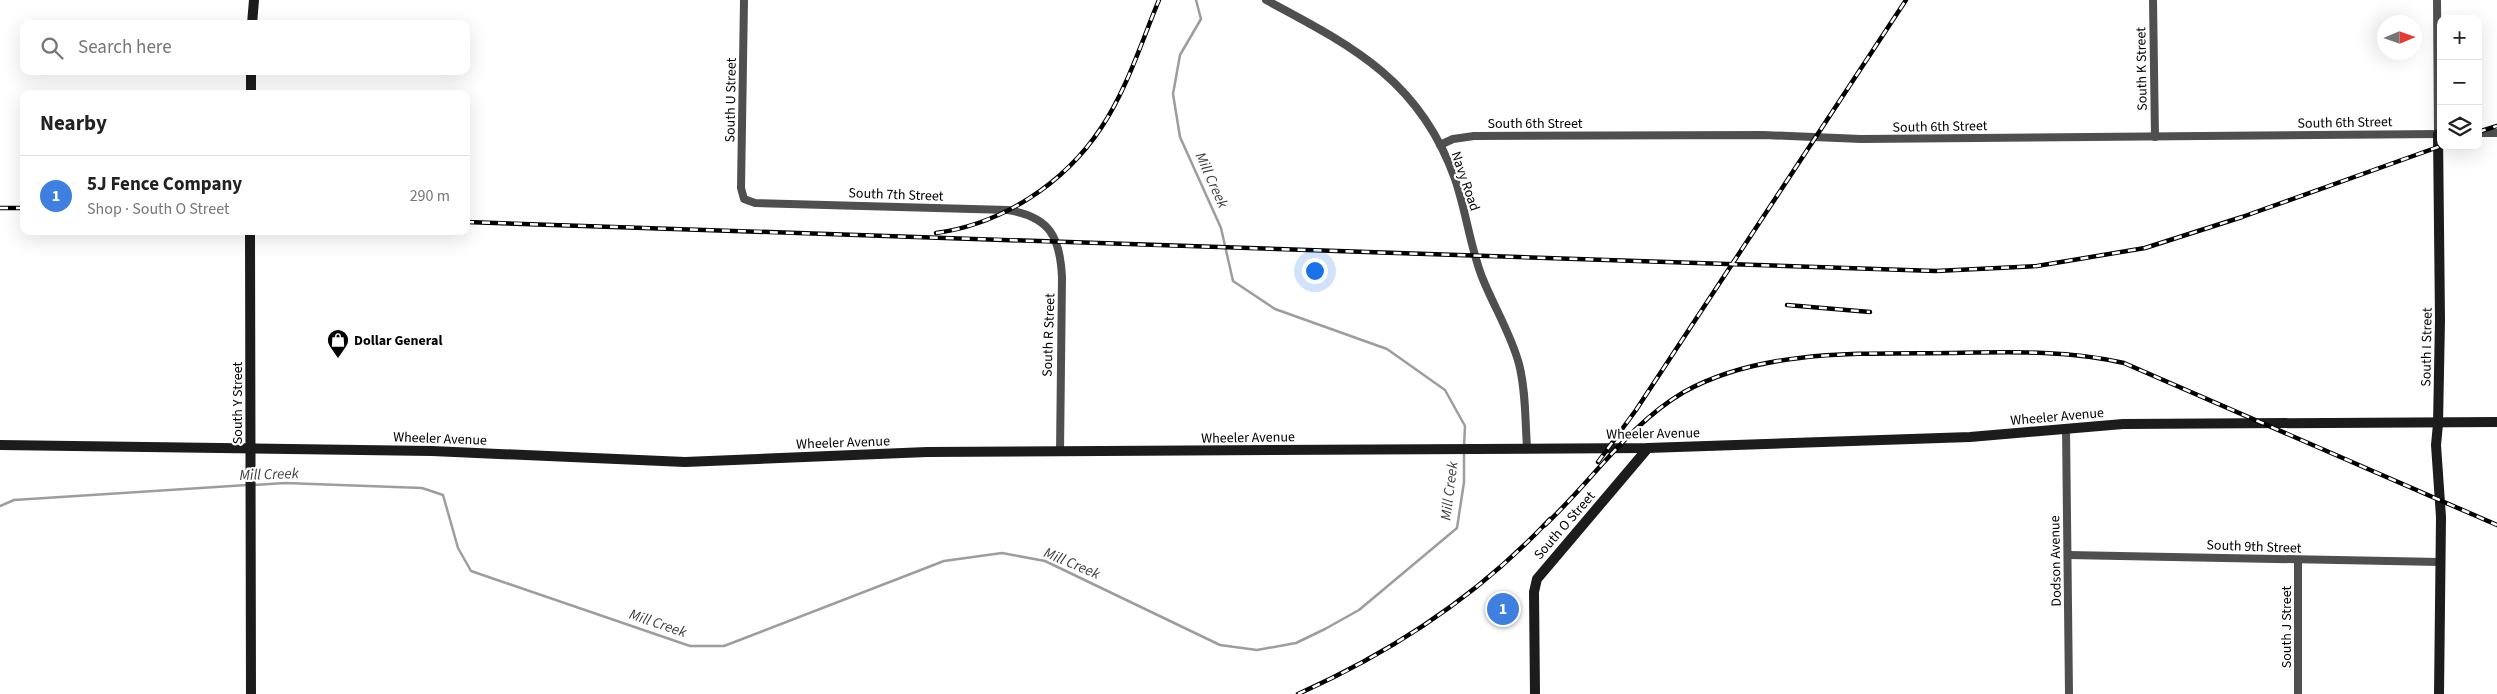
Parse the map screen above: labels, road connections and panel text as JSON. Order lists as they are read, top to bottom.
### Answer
{
  "streets": {
    "main road": [
      "South I Street",
      "South Y Street",
      "Wheeler Avenue",
      "South O Street"
    ],
    "street": [
      "South K Street",
      "South U Street",
      "South 6th Street",
      "Navy Road",
      "South 7th Street",
      "South R Street",
      "South 9th Street",
      "Dodson Avenue",
      "South J Street"
    ]
  },
  "crossings": [
    ["South K Street", "South 6th Street"],
    ["South U Street", "South 7th Street"],
    ["South 6th Street", "Navy Road"],
    ["Navy Road", "Wheeler Avenue"],
    ["South 7th Street", "South R Street"],
    ["South R Street", "Wheeler Avenue"],
    ["South I Street", "Wheeler Avenue"],
    ["South I Street", "South 9th Street"],
    ["South Y Street", "Wheeler Avenue"],
    ["Wheeler Avenue", "South O Street"],
    ["Wheeler Avenue", "Dodson Avenue"],
    ["South 9th Street", "Dodson Avenue"],
    ["South 9th Street", "South J Street"]
  ],
  "water": ["Mill Creek"],
  "places": {
    "shop": ["Dollar General"]
  },
  "north": "right",
  "page": {
    "map_buttons": ["+", "−"],
    "search": "Search here",
    "heading": "Nearby",
    "list": [
      {
        "mark": "1",
        "name": "5J Fence Company",
        "note": "Shop · South O Street",
        "value": "290 m"
      }
    ],
    "pins": "1"
  }
}
